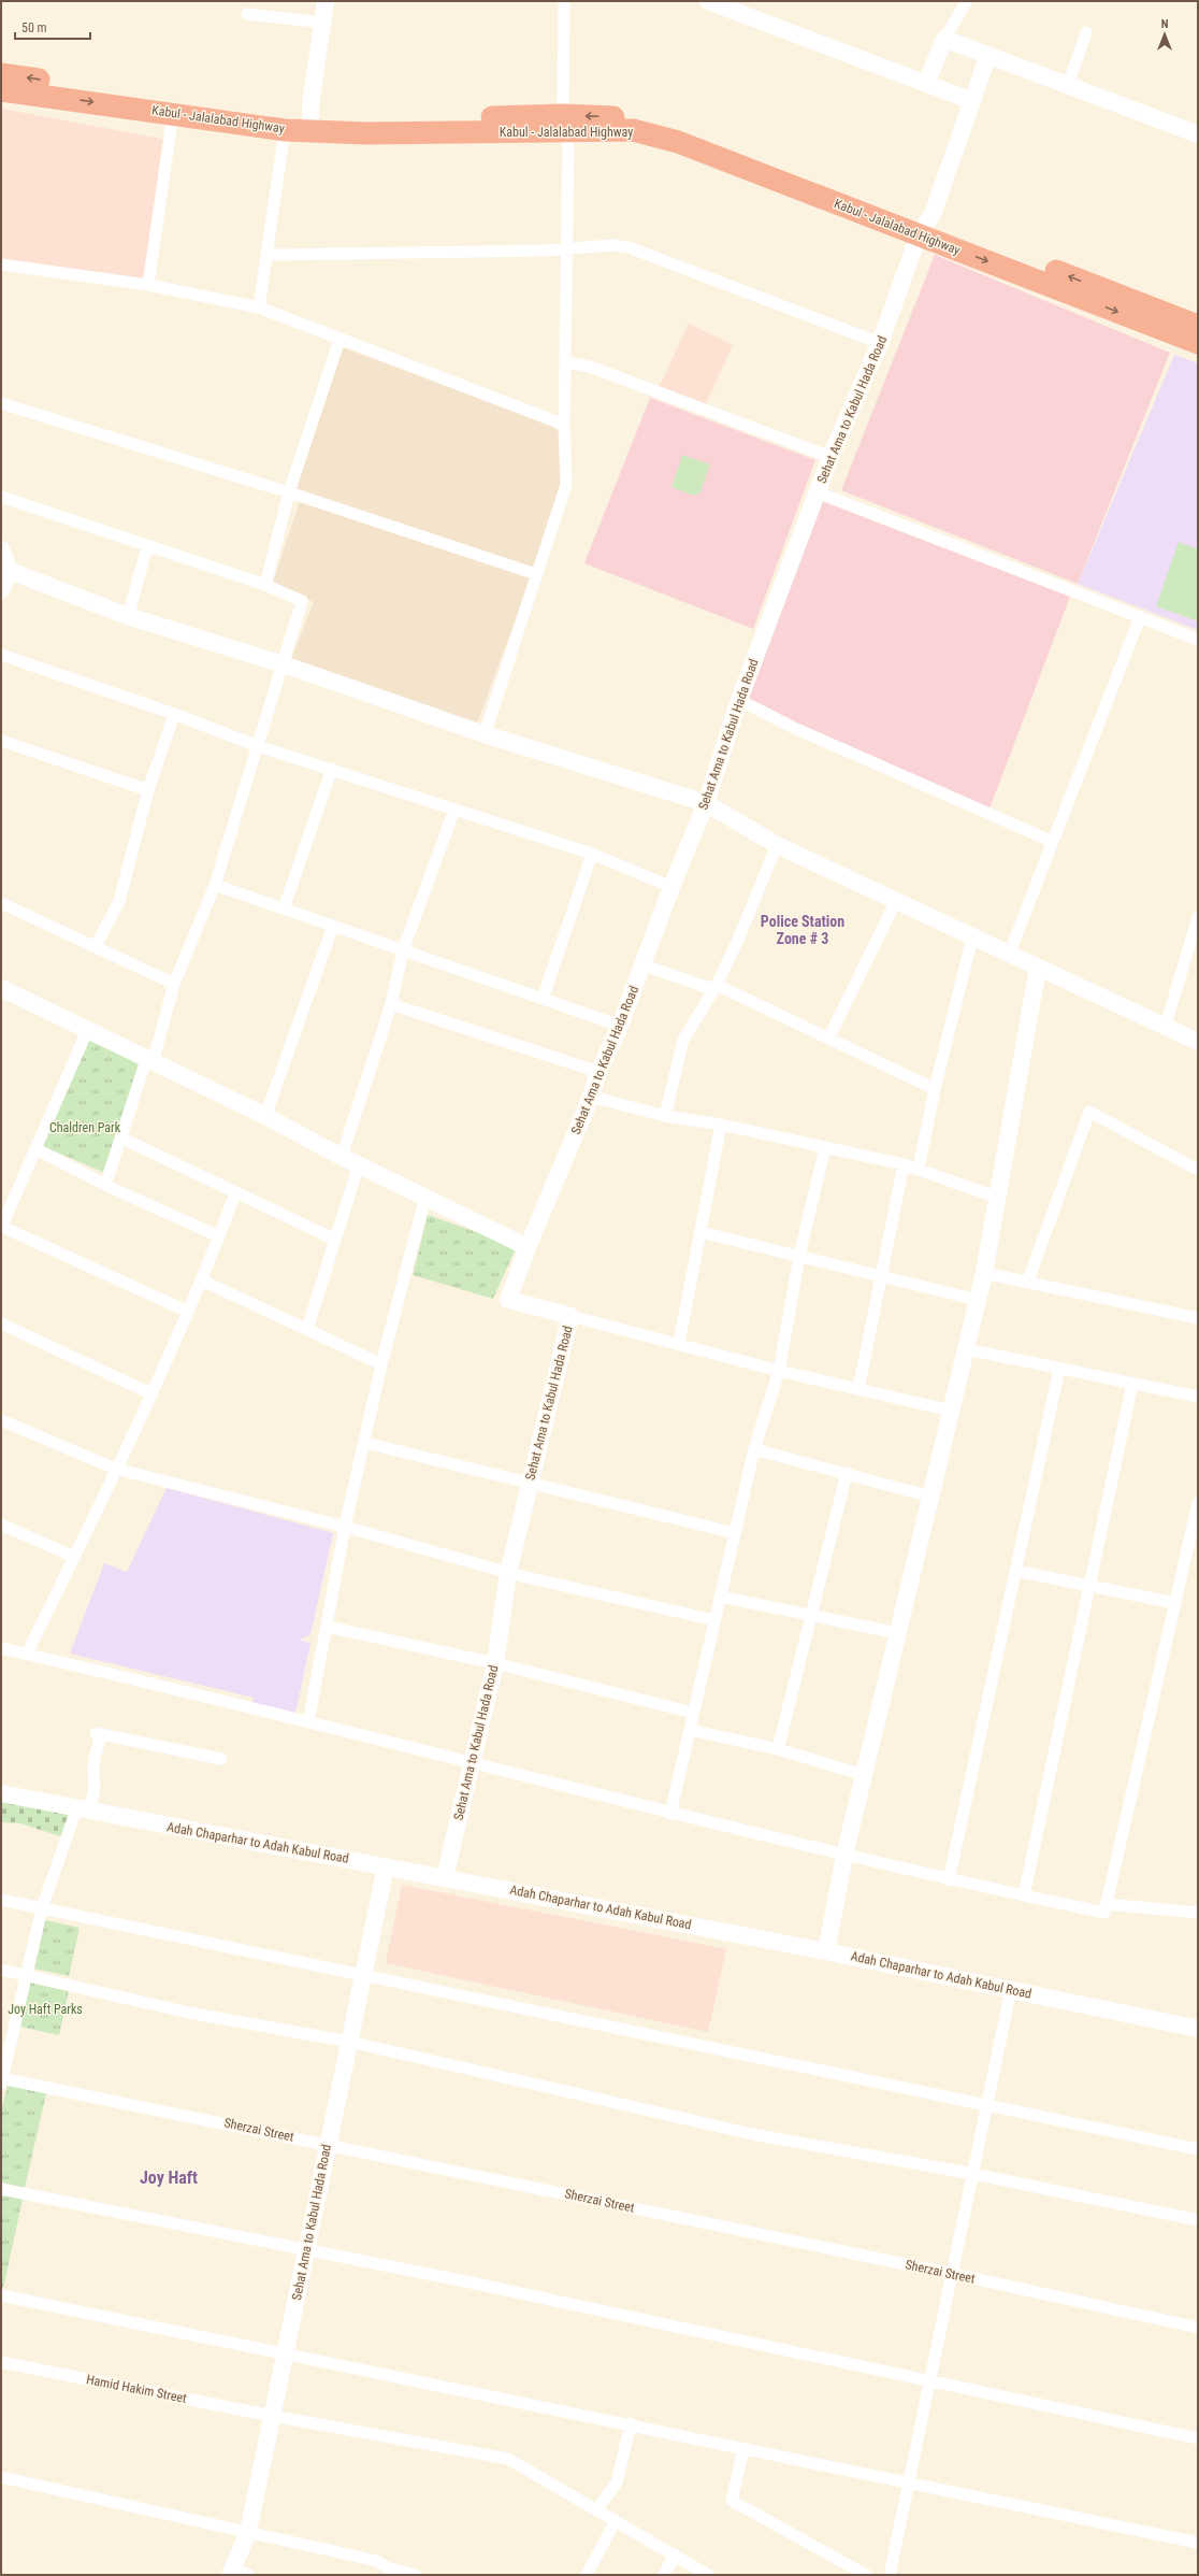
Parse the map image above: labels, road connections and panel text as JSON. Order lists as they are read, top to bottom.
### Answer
{
  "streets": {
    "highway": ["Kabul - Jalalabad Highway"],
    "main road": ["Sehat Ama to Kabul Hada Road", "Adah Chaparhar to Adah Kabul Road"],
    "street": ["Sherzai Street", "Hamid Hakim Street"]
  },
  "crossings": [
    ["Kabul - Jalalabad Highway", "Sehat Ama to Kabul Hada Road"],
    ["Sehat Ama to Kabul Hada Road", "Adah Chaparhar to Adah Kabul Road"],
    ["Sehat Ama to Kabul Hada Road", "Sherzai Street"],
    ["Sehat Ama to Kabul Hada Road", "Hamid Hakim Street"]
  ],
  "districts": ["Police Station Zone # 3", "Joy Haft"],
  "parks": ["Chaldren Park", "Joy Haft Parks"],
  "scale_bar": "50 m",
  "north": "top"
}
